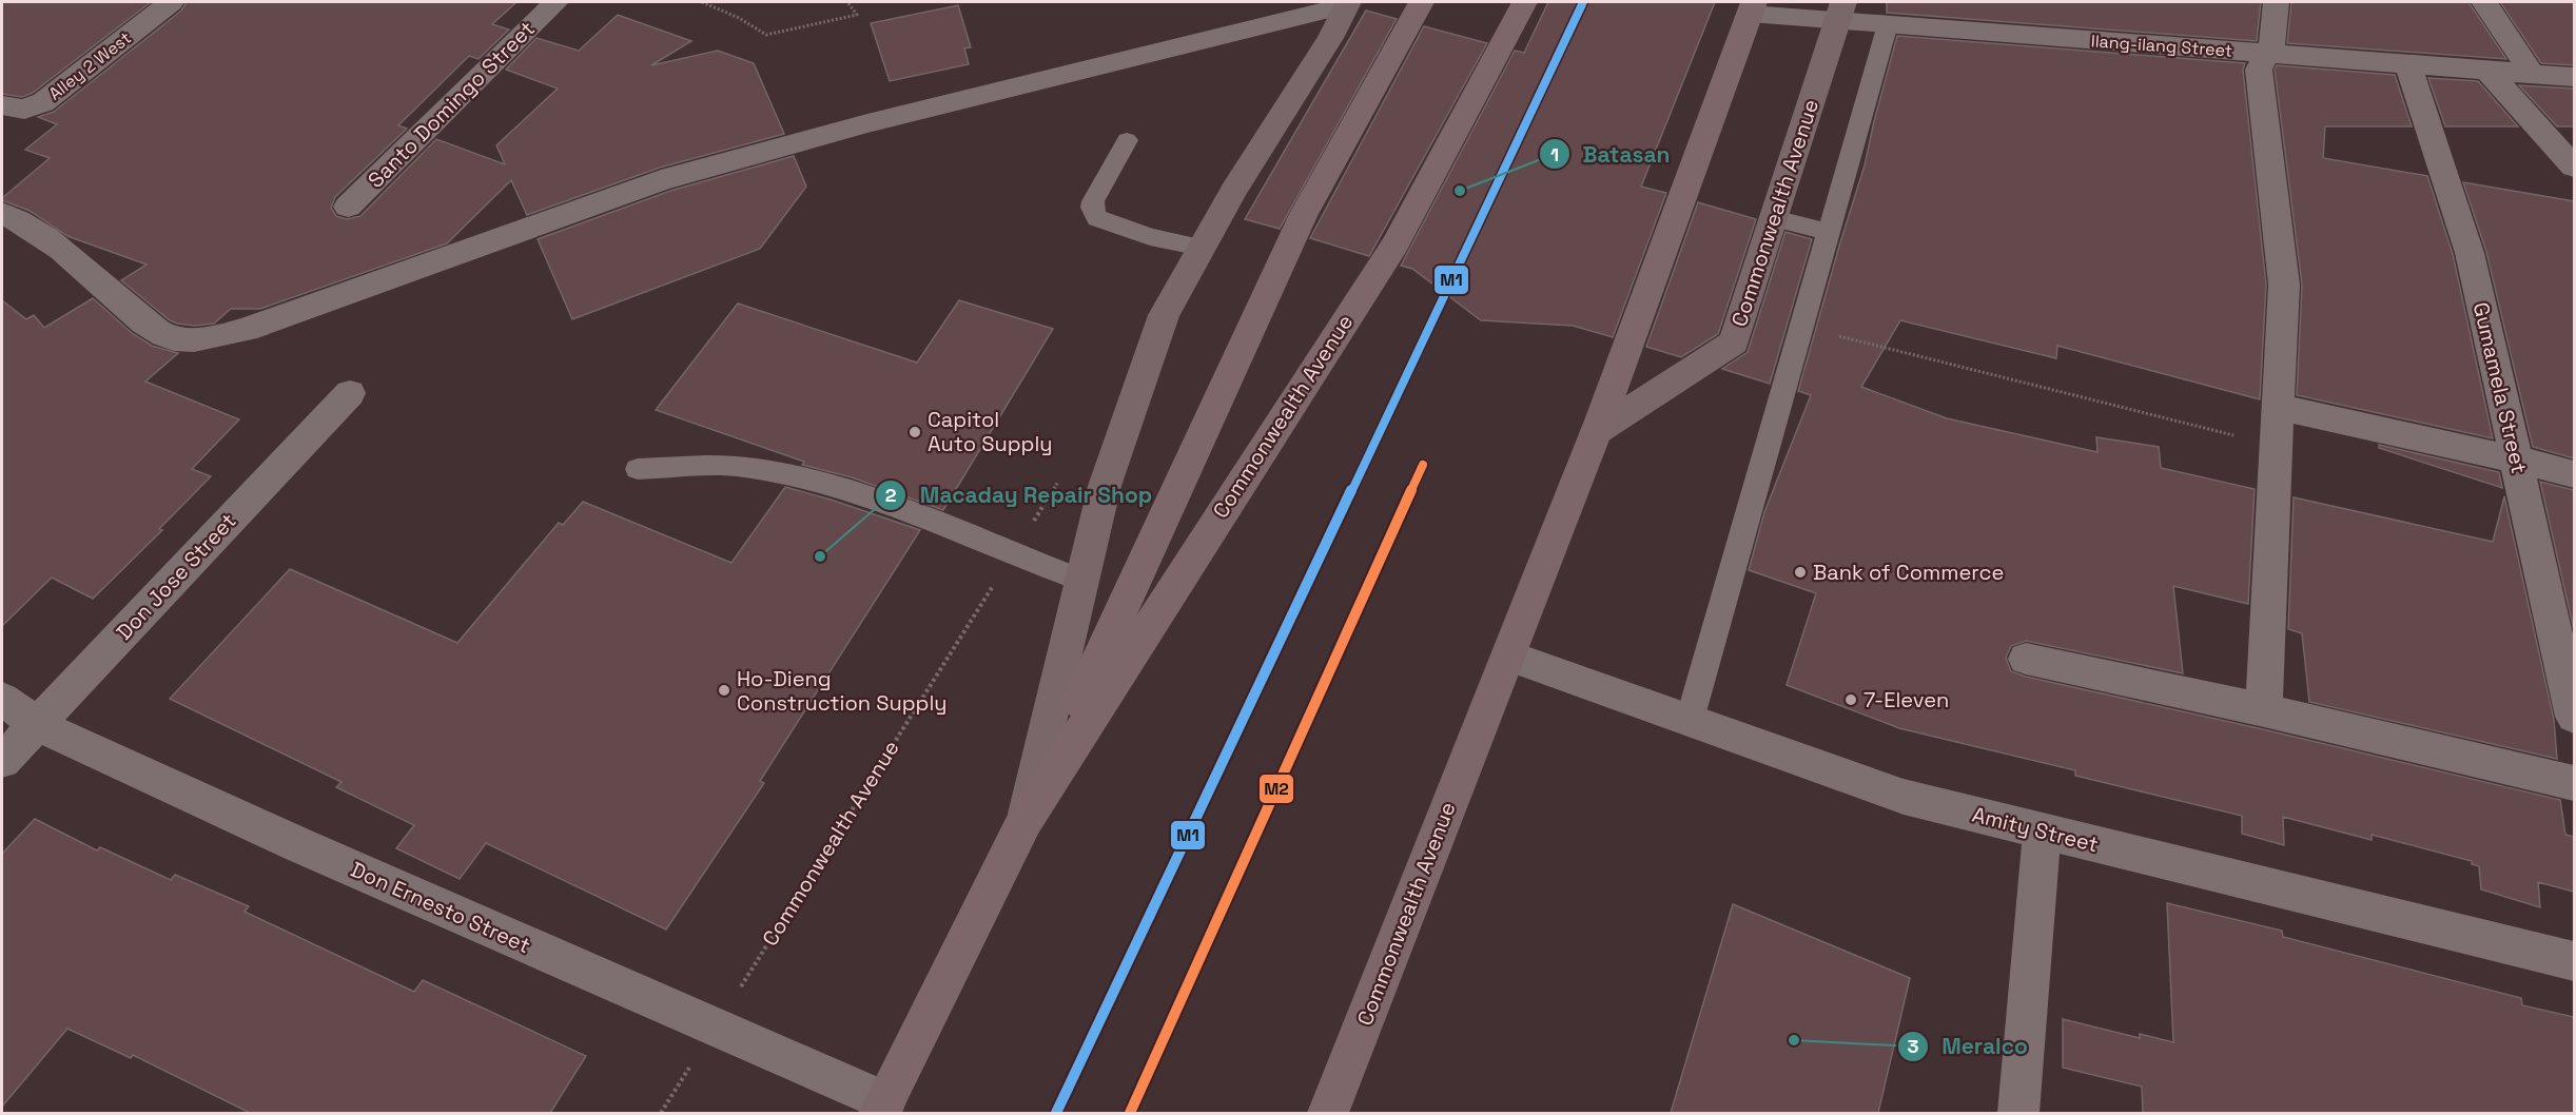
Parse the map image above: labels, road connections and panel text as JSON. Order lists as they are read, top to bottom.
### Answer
{
  "streets": {
    "main road": ["Commonwealth Avenue"],
    "street": [
      "Ilang-ilang Street",
      "Alley 2 West",
      "Santo Domingo Street",
      "Gumamela Street",
      "Don Jose Street",
      "Amity Street",
      "Don Ernesto Street"
    ]
  },
  "crossings": [
    ["Ilang-ilang Street", "Commonwealth Avenue"],
    ["Ilang-ilang Street", "Gumamela Street"],
    ["Commonwealth Avenue", "Amity Street"],
    ["Commonwealth Avenue", "Don Ernesto Street"],
    ["Don Jose Street", "Don Ernesto Street"]
  ],
  "places": [
    "Batasan",
    "Capitol Auto Supply",
    "Macaday Repair Shop",
    "Bank of Commerce",
    "Ho-Dieng Construction Supply",
    "7-Eleven",
    "Meralco"
  ],
  "lines": ["transit line M1", "transit line M2"]
}
